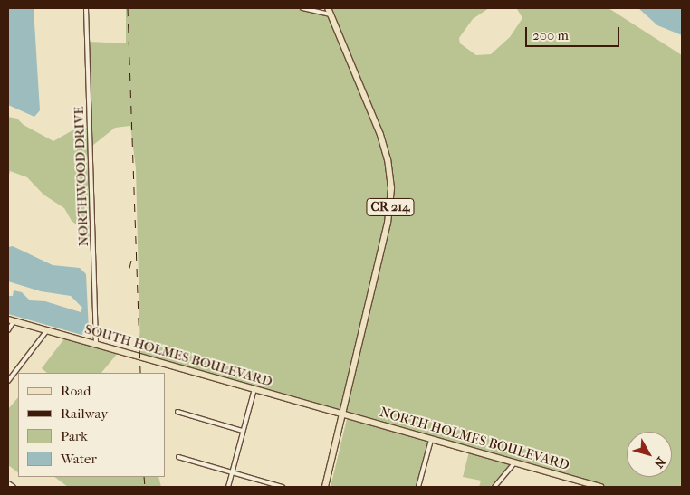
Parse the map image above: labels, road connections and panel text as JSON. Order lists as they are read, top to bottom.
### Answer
{
  "streets": {
    "main road": ["CR 214", "SOUTH HOLMES BOULEVARD", "NORTH HOLMES BOULEVARD"],
    "street": ["NORTHWOOD DRIVE"]
  },
  "crossings": [
    ["NORTHWOOD DRIVE", "SOUTH HOLMES BOULEVARD"],
    ["CR 214", "SOUTH HOLMES BOULEVARD"],
    ["CR 214", "NORTH HOLMES BOULEVARD"],
    ["SOUTH HOLMES BOULEVARD", "NORTH HOLMES BOULEVARD"]
  ],
  "legend": [
    "Road",
    "Railway",
    "Park",
    "Water"
  ],
  "scale_bar": "200 m",
  "north": "bottom right"
}
